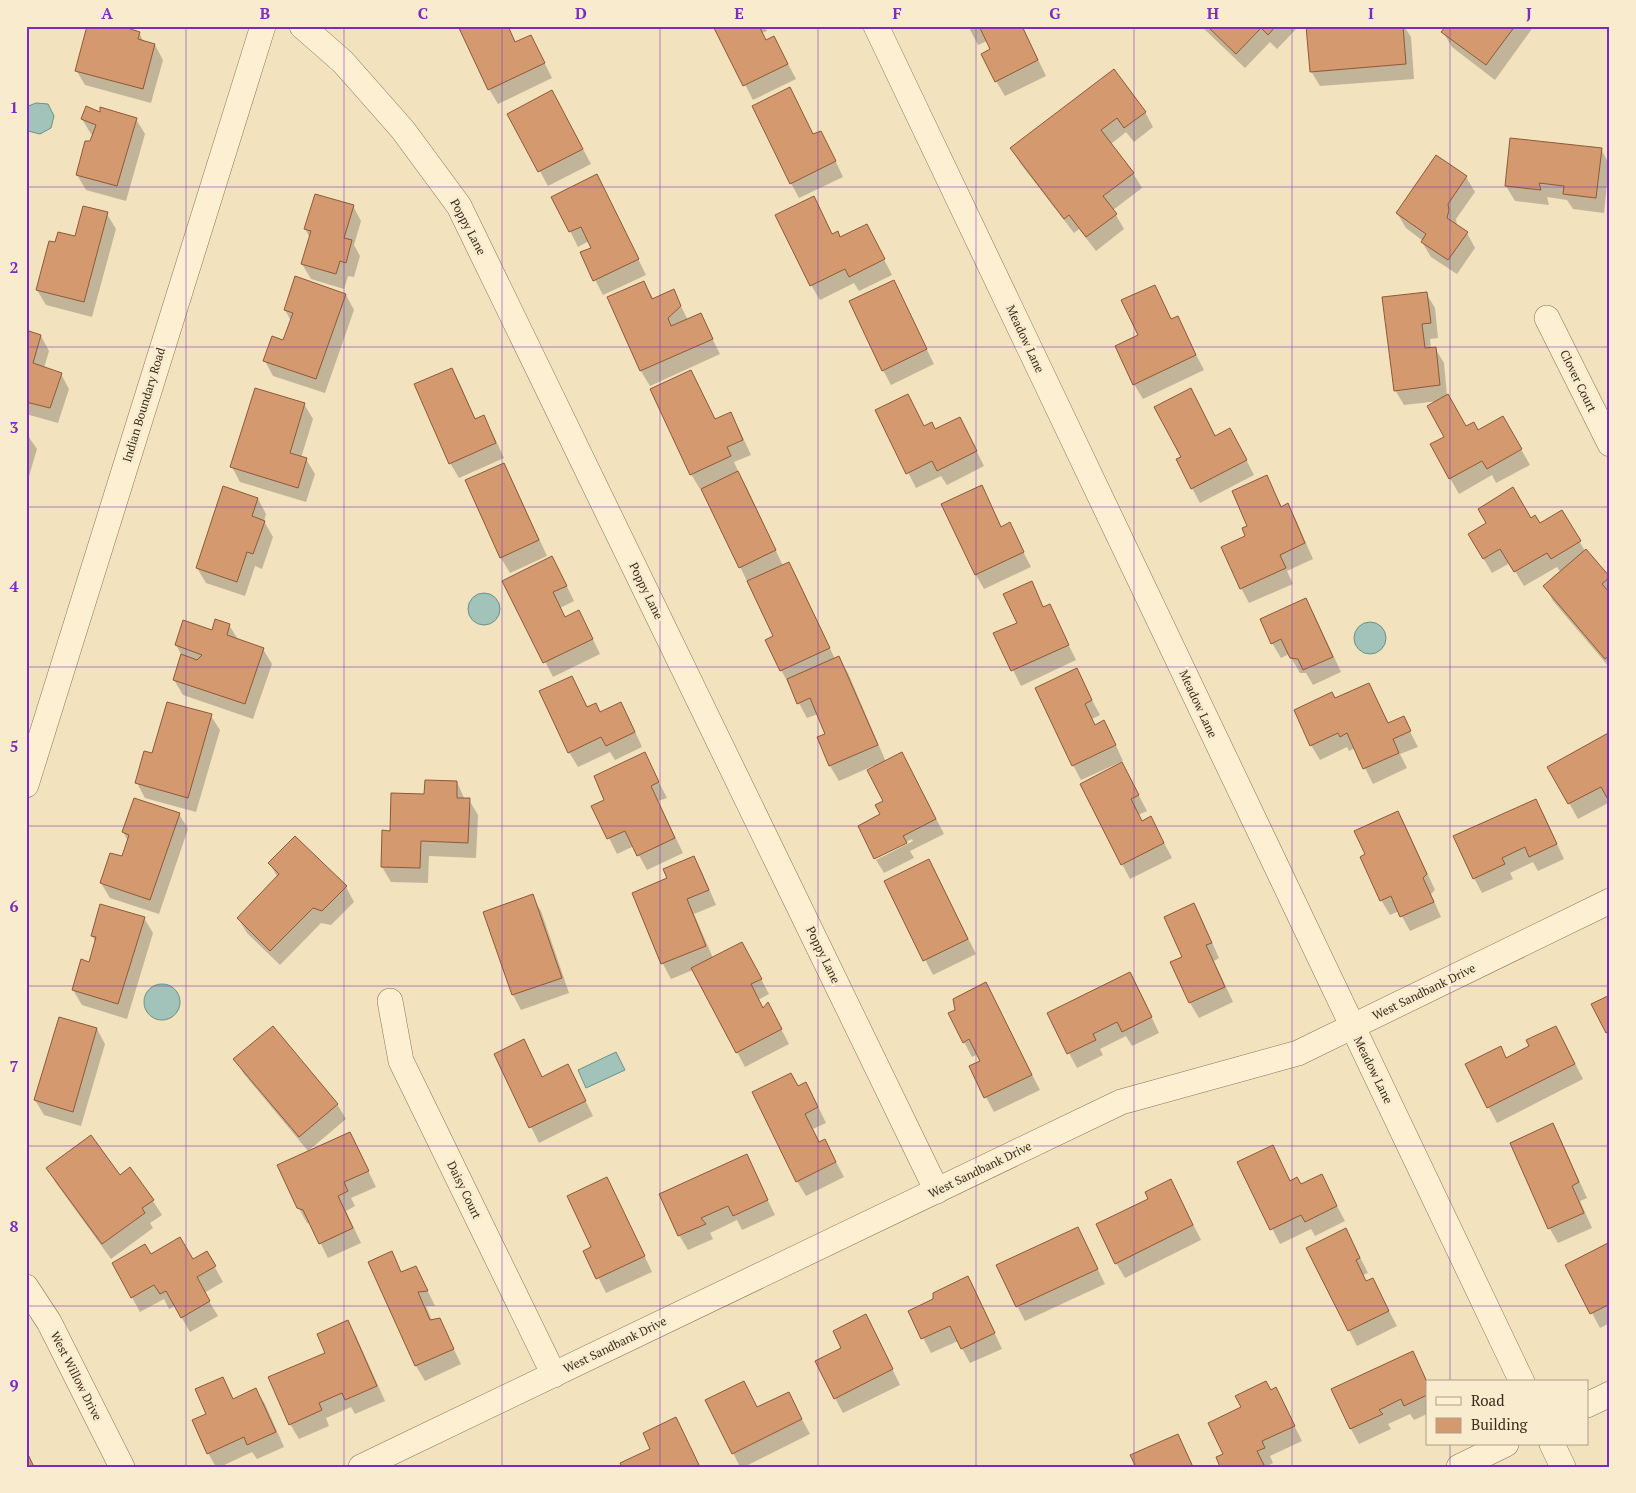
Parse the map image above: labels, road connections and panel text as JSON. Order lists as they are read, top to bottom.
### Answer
{
  "streets": {
    "street": [
      "Poppy Lane",
      "Meadow Lane",
      "Clover Court",
      "Indian Boundary Road",
      "West Sandbank Drive",
      "Daisy Court",
      "West Willow Drive"
    ]
  },
  "crossings": [
    ["Poppy Lane", "West Sandbank Drive"],
    ["Meadow Lane", "West Sandbank Drive"],
    ["West Sandbank Drive", "Daisy Court"]
  ],
  "legend": ["Road", "Building"],
  "grid": {
    "columns": [
      "A",
      "B",
      "C",
      "D",
      "E",
      "F",
      "G",
      "H",
      "I",
      "J"
    ],
    "rows": [
      "1",
      "2",
      "3",
      "4",
      "5",
      "6",
      "7",
      "8",
      "9"
    ]
  }
}
